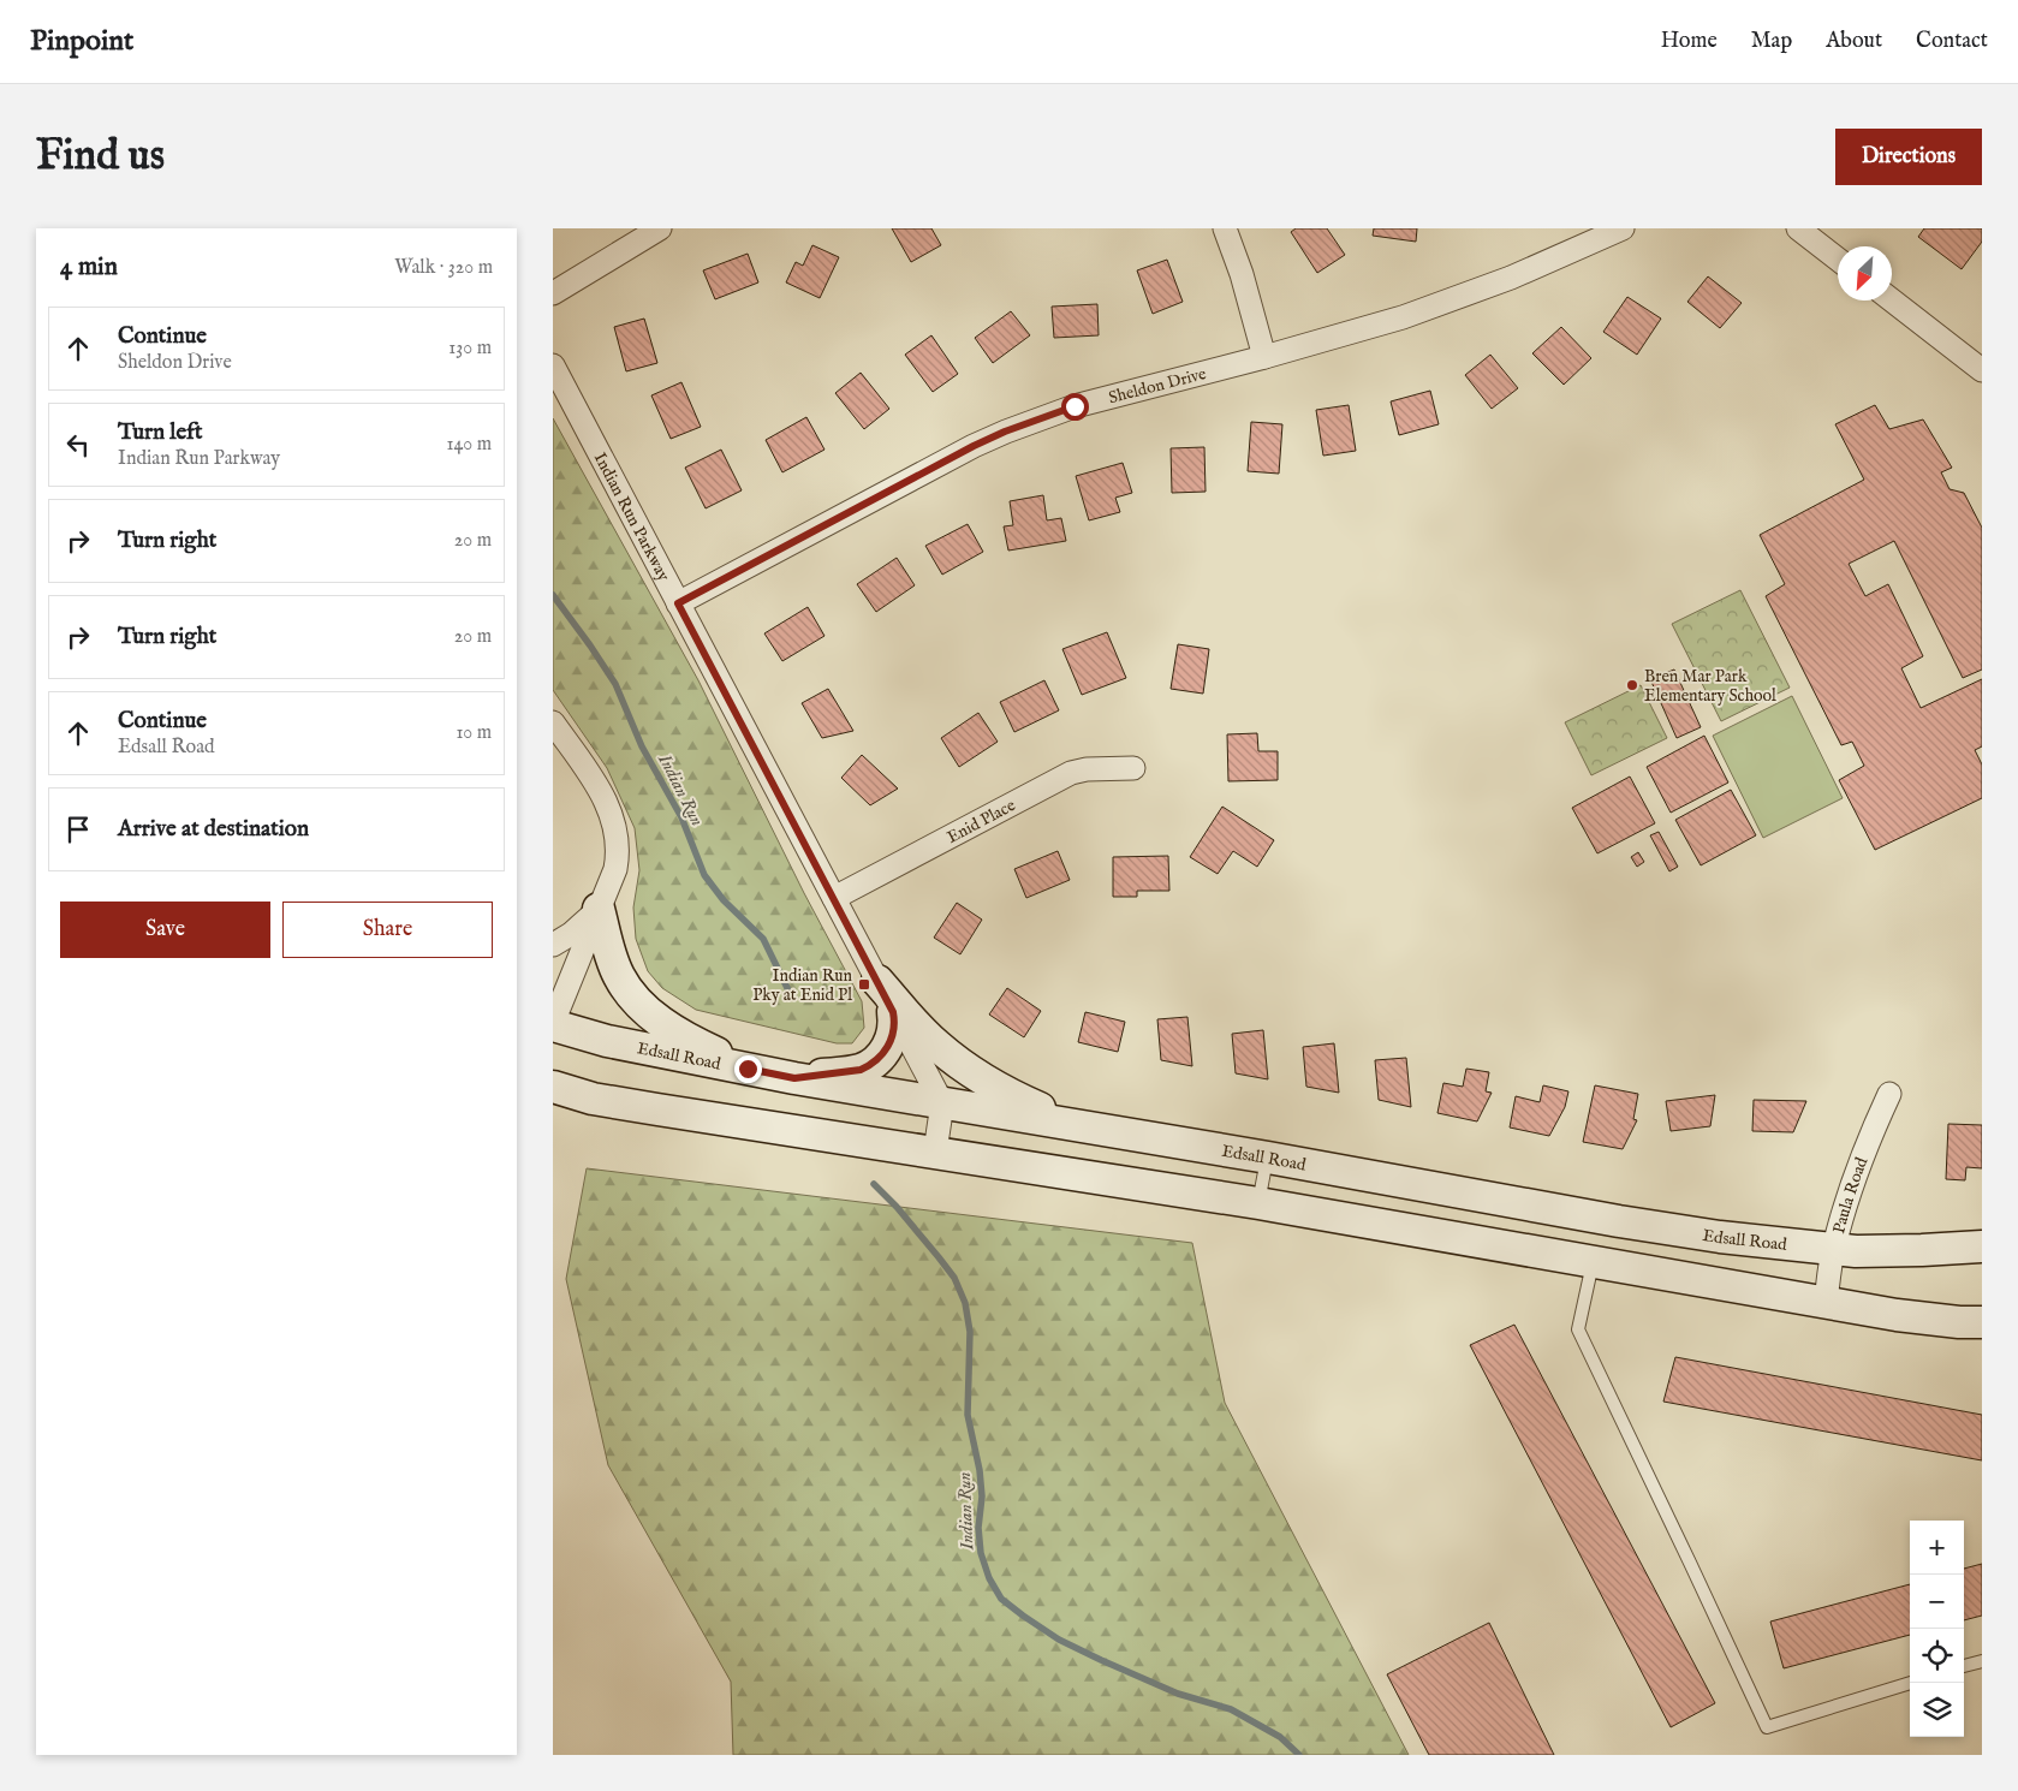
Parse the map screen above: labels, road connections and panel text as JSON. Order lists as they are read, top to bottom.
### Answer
{
  "streets": {
    "main road": ["Edsall Road"],
    "street": [
      "Sheldon Drive",
      "Indian Run Parkway",
      "Enid Place",
      "Paula Road"
    ]
  },
  "crossings": [
    ["Sheldon Drive", "Indian Run Parkway"],
    ["Indian Run Parkway", "Enid Place"],
    ["Indian Run Parkway", "Edsall Road"],
    ["Edsall Road", "Paula Road"]
  ],
  "water": ["Indian Run"],
  "places": {
    "other": ["Bren Mar Park Elementary School"],
    "transit": ["Indian Run Pky at Enid Pl"]
  },
  "north": "bottom left",
  "page": {
    "header": "Pinpoint",
    "nav": [
      "Home",
      "Map",
      "About",
      "Contact"
    ],
    "buttons": [
      "Directions",
      ["Save", "Share"]
    ],
    "title": "Find us",
    "heading": ["4 min", "Walk · 320 m"],
    "list": [
      ["Continue", "Sheldon Drive", "130 m"],
      ["Turn left", "Indian Run Parkway", "140 m"],
      ["Turn right", "20 m"],
      ["Turn right", "20 m"],
      ["Continue", "Edsall Road", "10 m"],
      "Arrive at destination"
    ],
    "map_buttons": ["+", "−"]
  }
}
